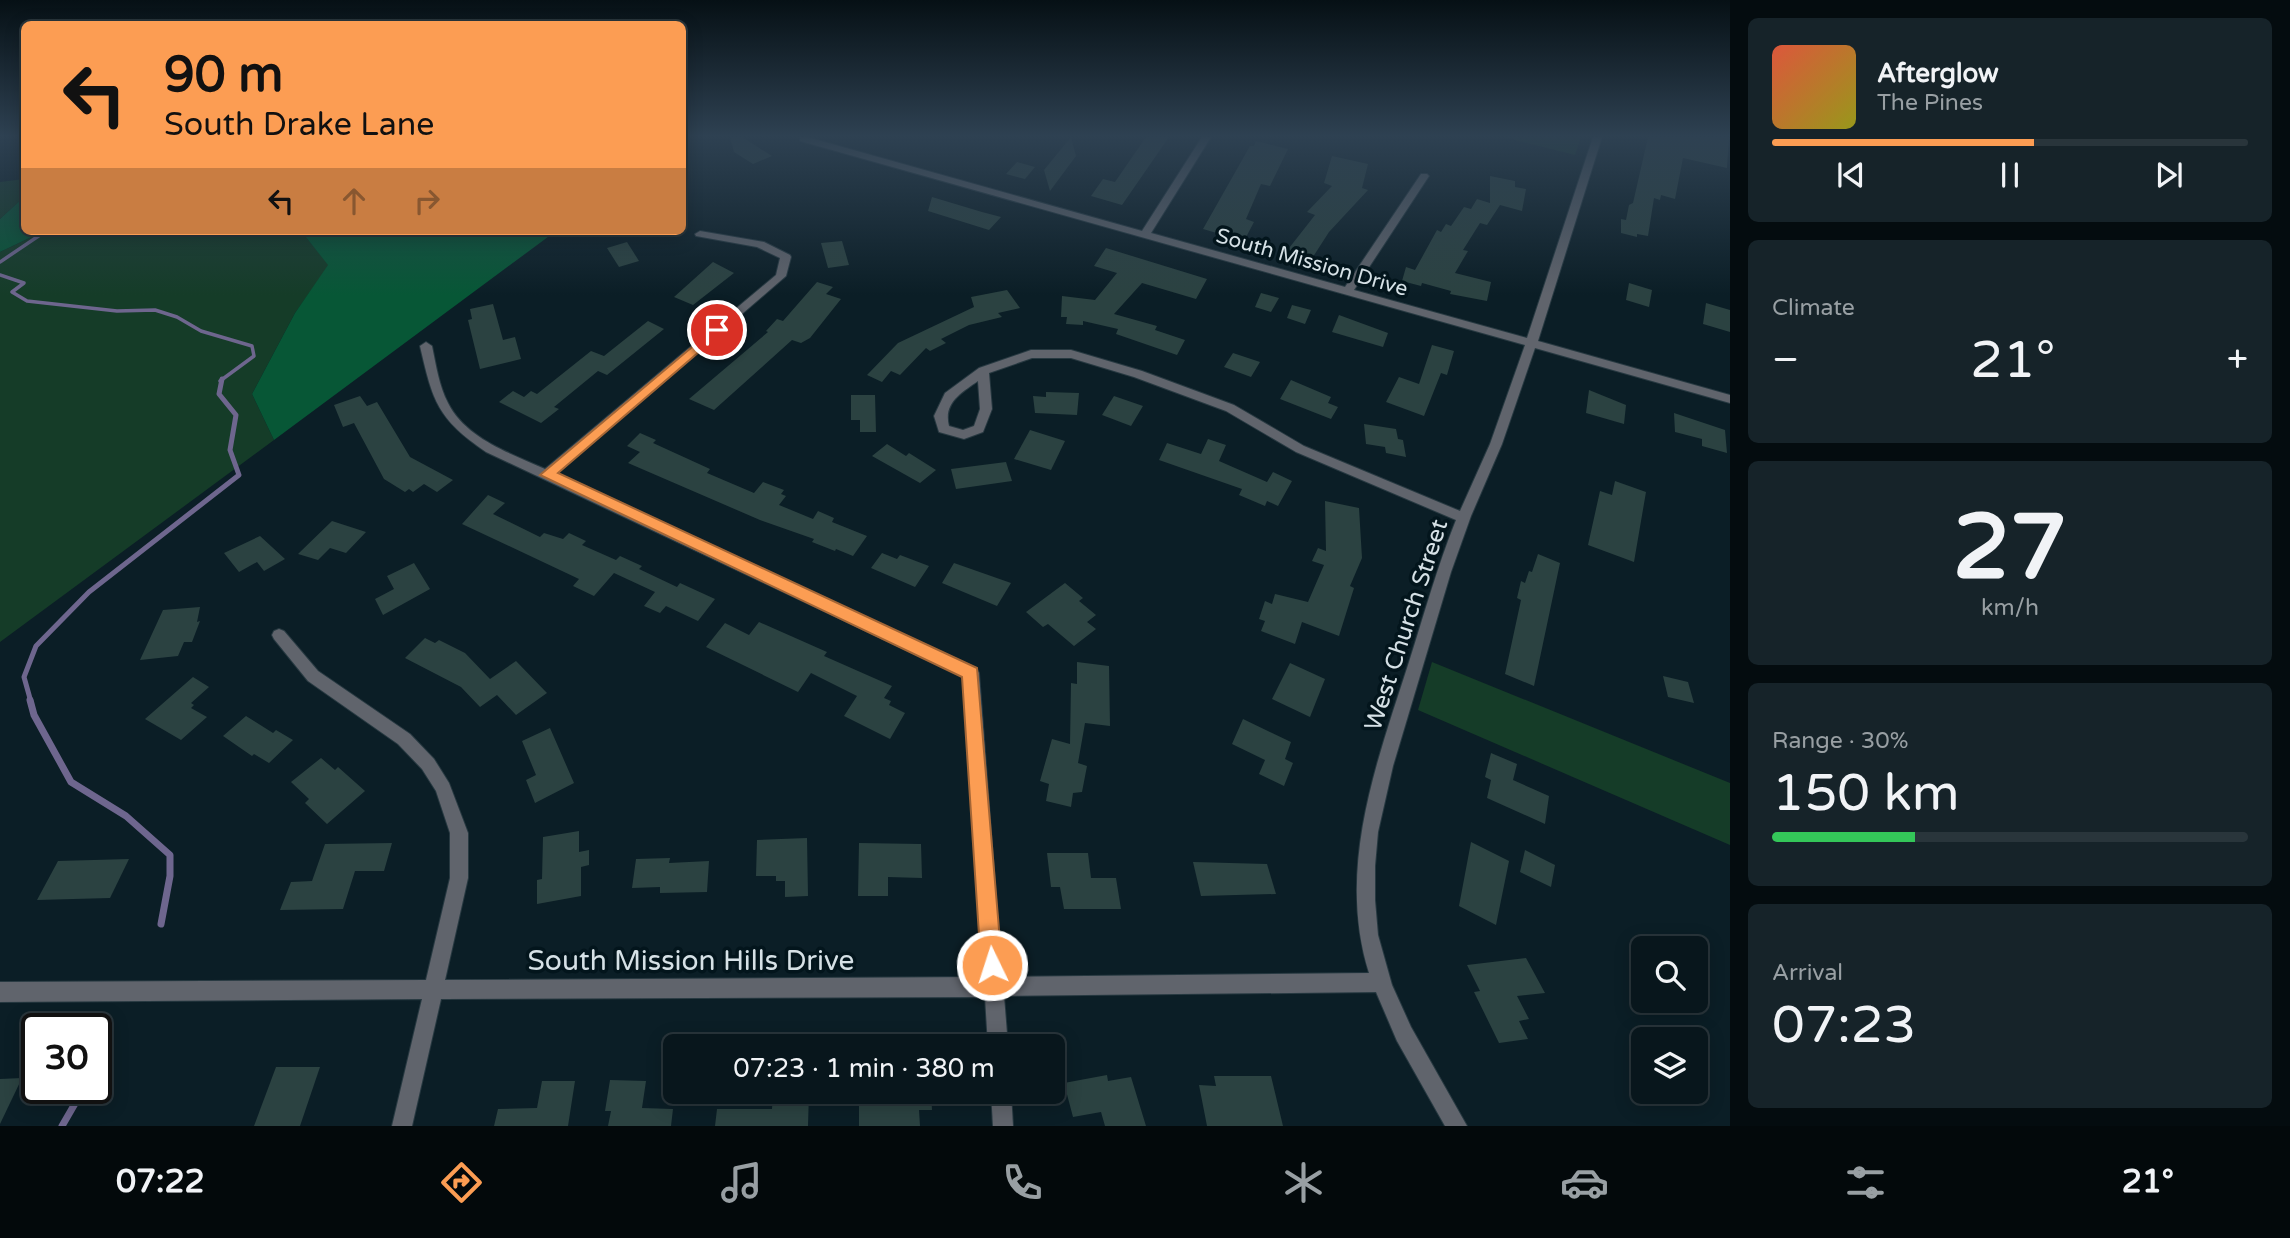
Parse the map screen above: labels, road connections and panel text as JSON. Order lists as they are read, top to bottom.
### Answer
{
  "streets": {
    "street": ["South Mission Drive", "West Church Street", "South Mission Hills Drive"]
  },
  "crossings": [
    ["South Mission Drive", "West Church Street"],
    ["West Church Street", "South Mission Hills Drive"]
  ],
  "page": {
    "turn": ["90 m", "South Drake Lane"],
    "song": ["Afterglow", "The Pines"],
    "tile": [
      "Climate",
      ["27", "km/h"],
      ["Range · 30%", "150 km"],
      ["Arrival", "07:23"]
    ],
    "heat": ["−", "21°", "+"],
    "limit": "30",
    "trip": "07:23 · 1 min · 380 m",
    "tabs": ["07:22", "21°"]
  }
}
